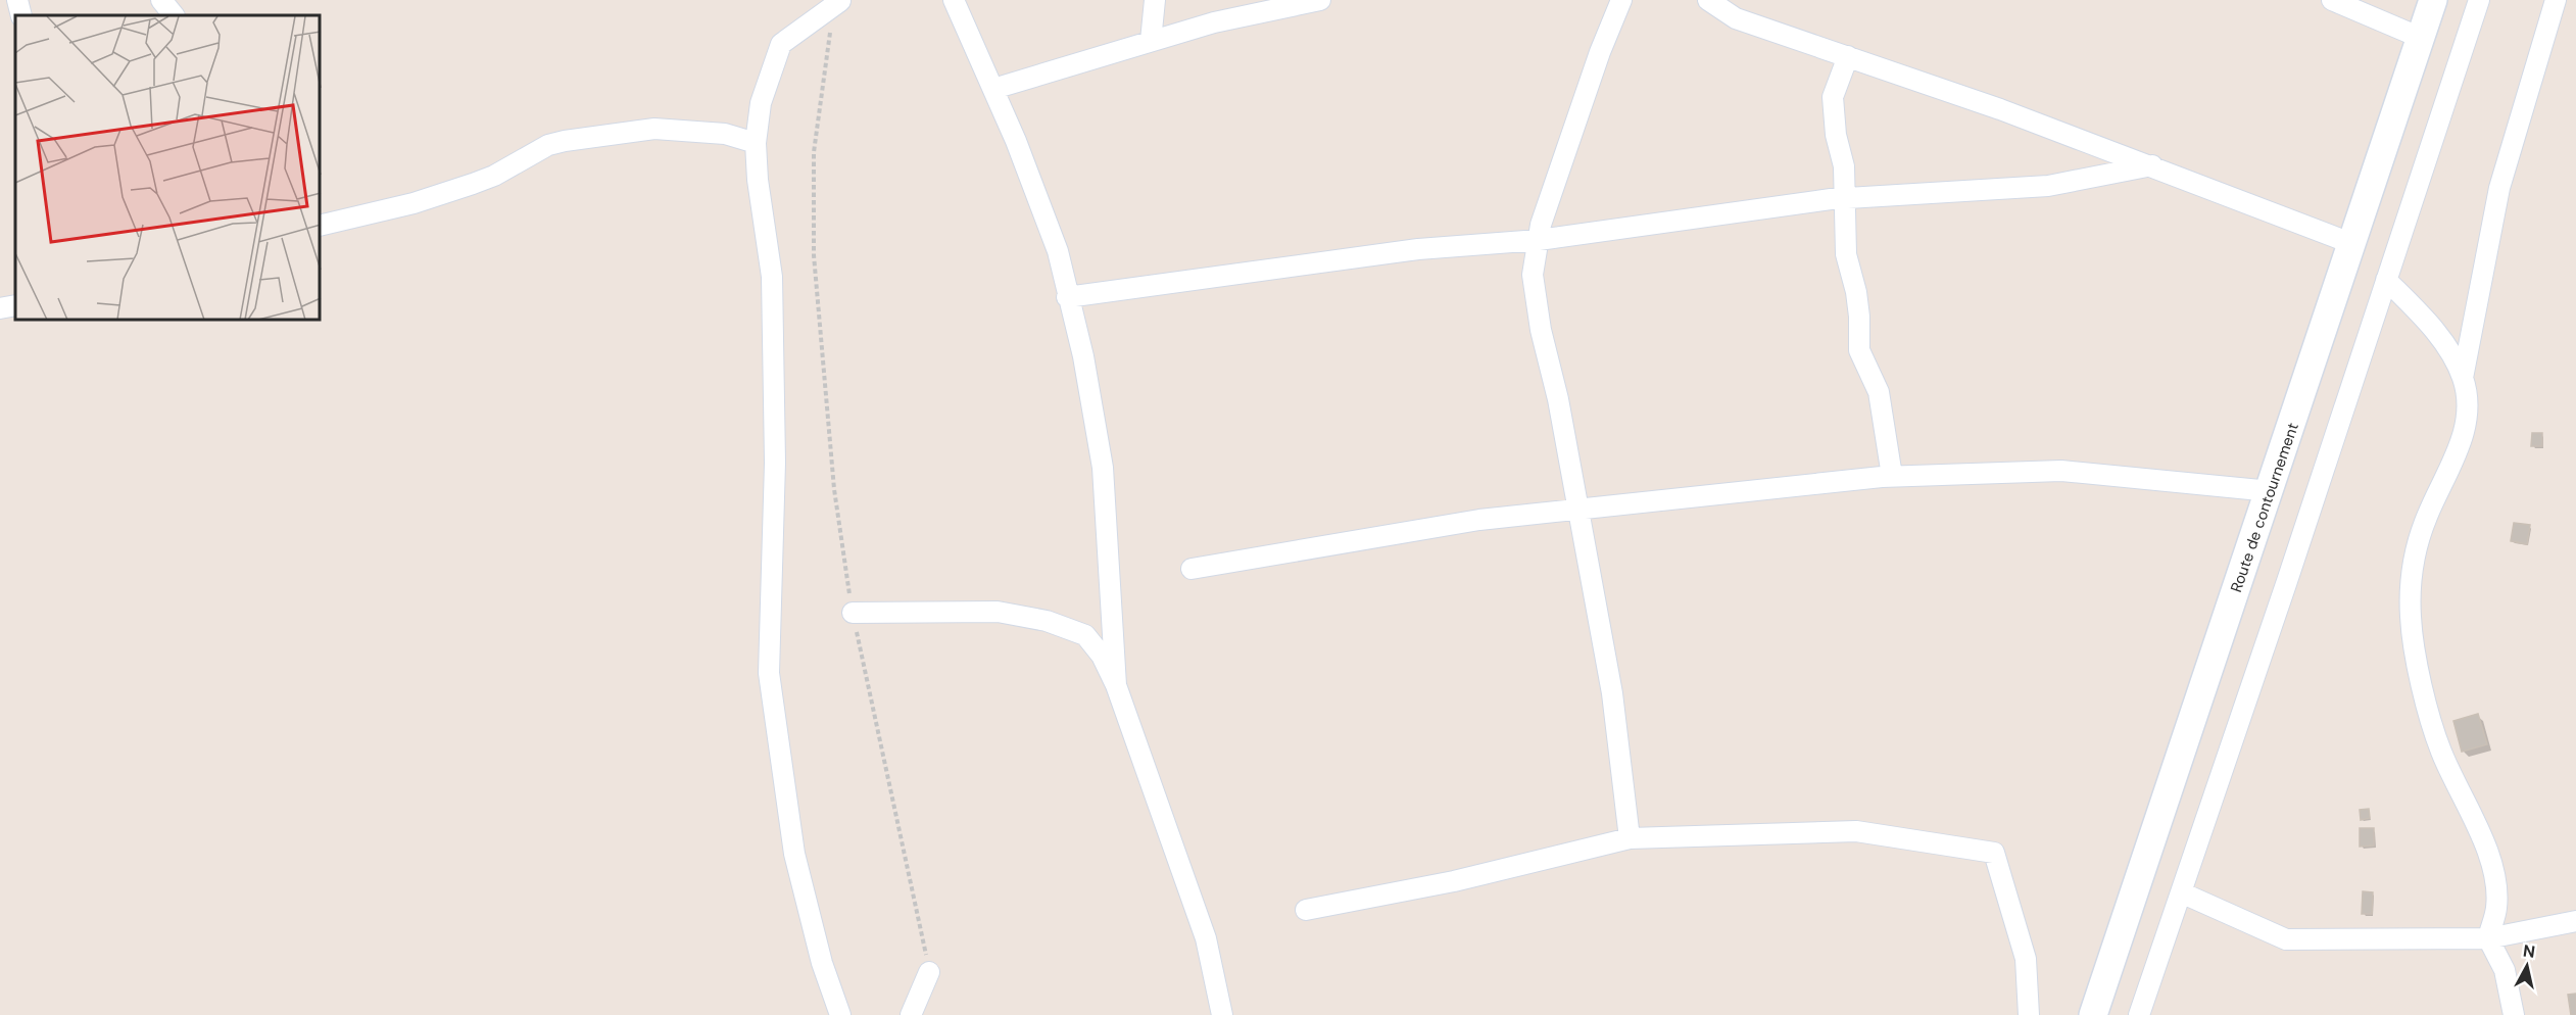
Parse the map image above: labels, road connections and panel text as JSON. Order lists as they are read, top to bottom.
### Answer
{
  "streets": {
    "street": ["Route de contournement"]
  },
  "north": "top"
}
